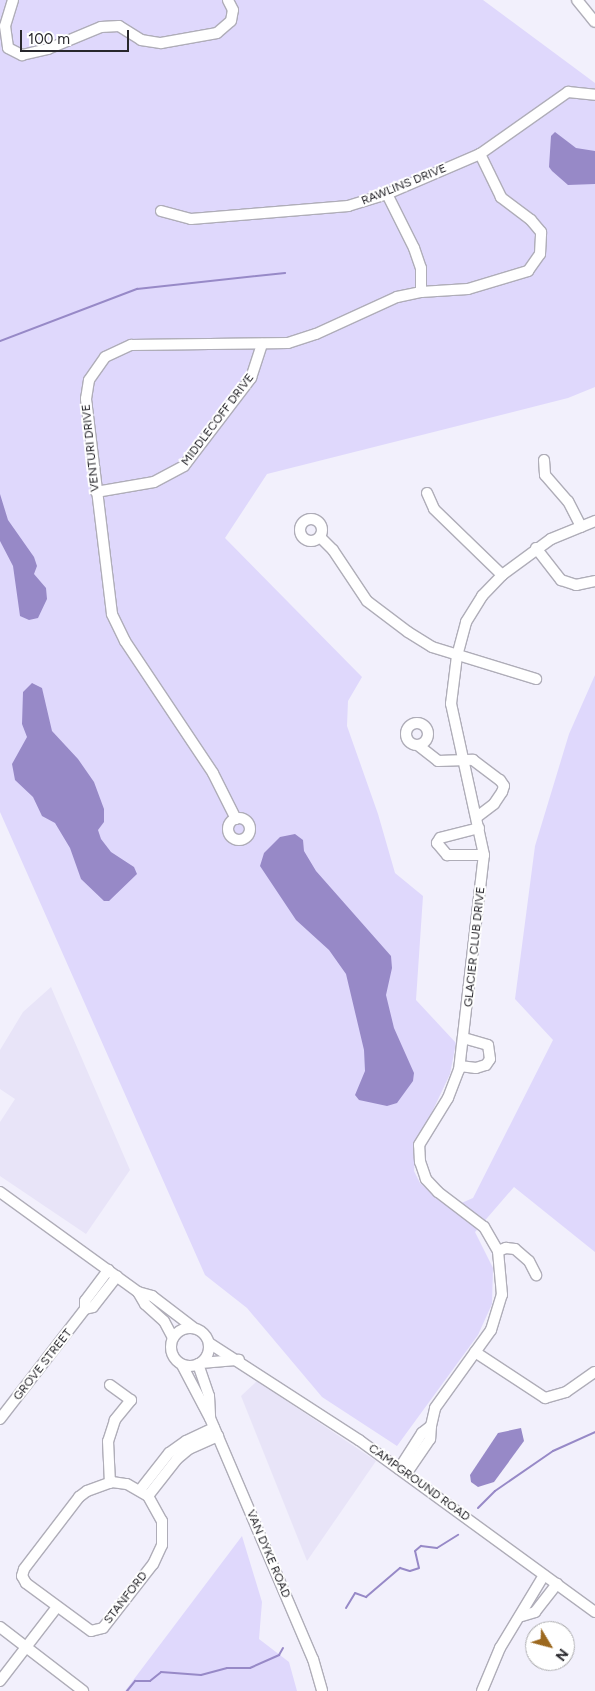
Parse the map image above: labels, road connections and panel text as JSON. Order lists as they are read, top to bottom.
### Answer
{
  "streets": {
    "street": [
      "RAWLINS DRIVE",
      "MIDDLECOFF DRIVE",
      "VENTURI DRIVE",
      "GLACIER CLUB DRIVE",
      "GROVE STREET",
      "CAMPGROUND ROAD",
      "VAN DYKE ROAD",
      "STANFORD"
    ]
  },
  "crossings": [
    ["RAWLINS DRIVE", "VENTURI DRIVE"],
    ["MIDDLECOFF DRIVE", "VENTURI DRIVE"],
    ["GLACIER CLUB DRIVE", "CAMPGROUND ROAD"],
    ["CAMPGROUND ROAD", "VAN DYKE ROAD"]
  ],
  "scale_bar": "100 m",
  "north": "bottom right"
}
